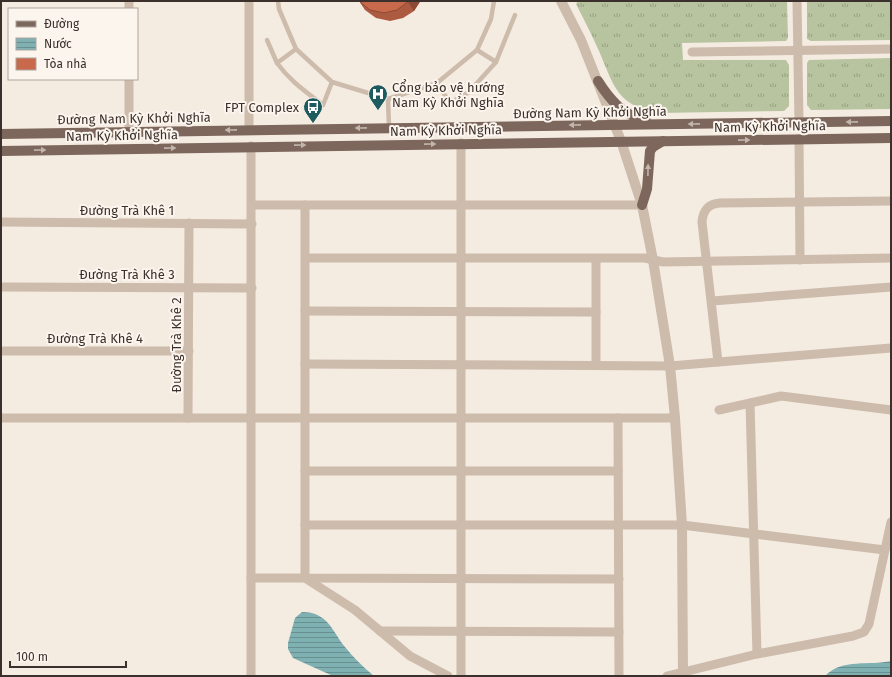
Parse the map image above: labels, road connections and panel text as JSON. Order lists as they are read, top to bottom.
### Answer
{
  "streets": {
    "main road": ["Đường Nam Kỳ Khởi Nghĩa", "Nam Kỳ Khởi Nghĩa"],
    "street": [
      "Đường Trà Khê 1",
      "Đường Trà Khê 3",
      "Đường Trà Khê 4",
      "Đường Trà Khê 2"
    ]
  },
  "crossings": [
    ["Đường Trà Khê 1", "Đường Trà Khê 2"],
    ["Đường Trà Khê 3", "Đường Trà Khê 2"],
    ["Đường Trà Khê 4", "Đường Trà Khê 2"]
  ],
  "one_way": ["Đường Nam Kỳ Khởi Nghĩa", "Nam Kỳ Khởi Nghĩa"],
  "places": {
    "hospital": ["Cổng bảo vệ hướng Nam Kỳ Khởi Nghĩa"],
    "bus stop": ["FPT Complex"]
  },
  "legend": ["Đường", "Nước", "Tòa nhà"],
  "scale_bar": "100 m"
}
